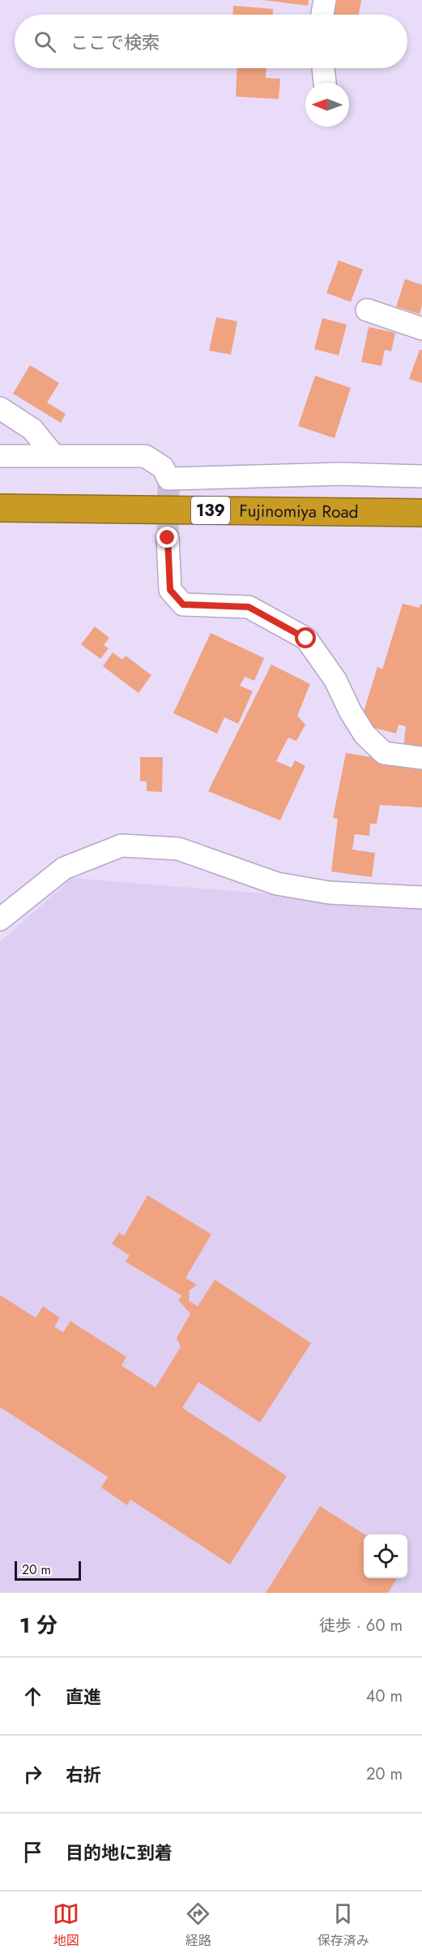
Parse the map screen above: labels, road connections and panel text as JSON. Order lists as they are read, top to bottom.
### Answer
{
  "streets": {
    "highway": ["139", "Fujinomiya Road"]
  },
  "scale_bar": "20 m",
  "north": "left",
  "page": {
    "search": "ここで検索",
    "scale": "20 m",
    "heading": ["1 分", "徒歩 · 60 m"],
    "list": [
      ["直進", "40 m"],
      ["右折", "20 m"],
      "目的地に到着"
    ],
    "nav": ["地図", "経路", "保存済み"]
  }
}
